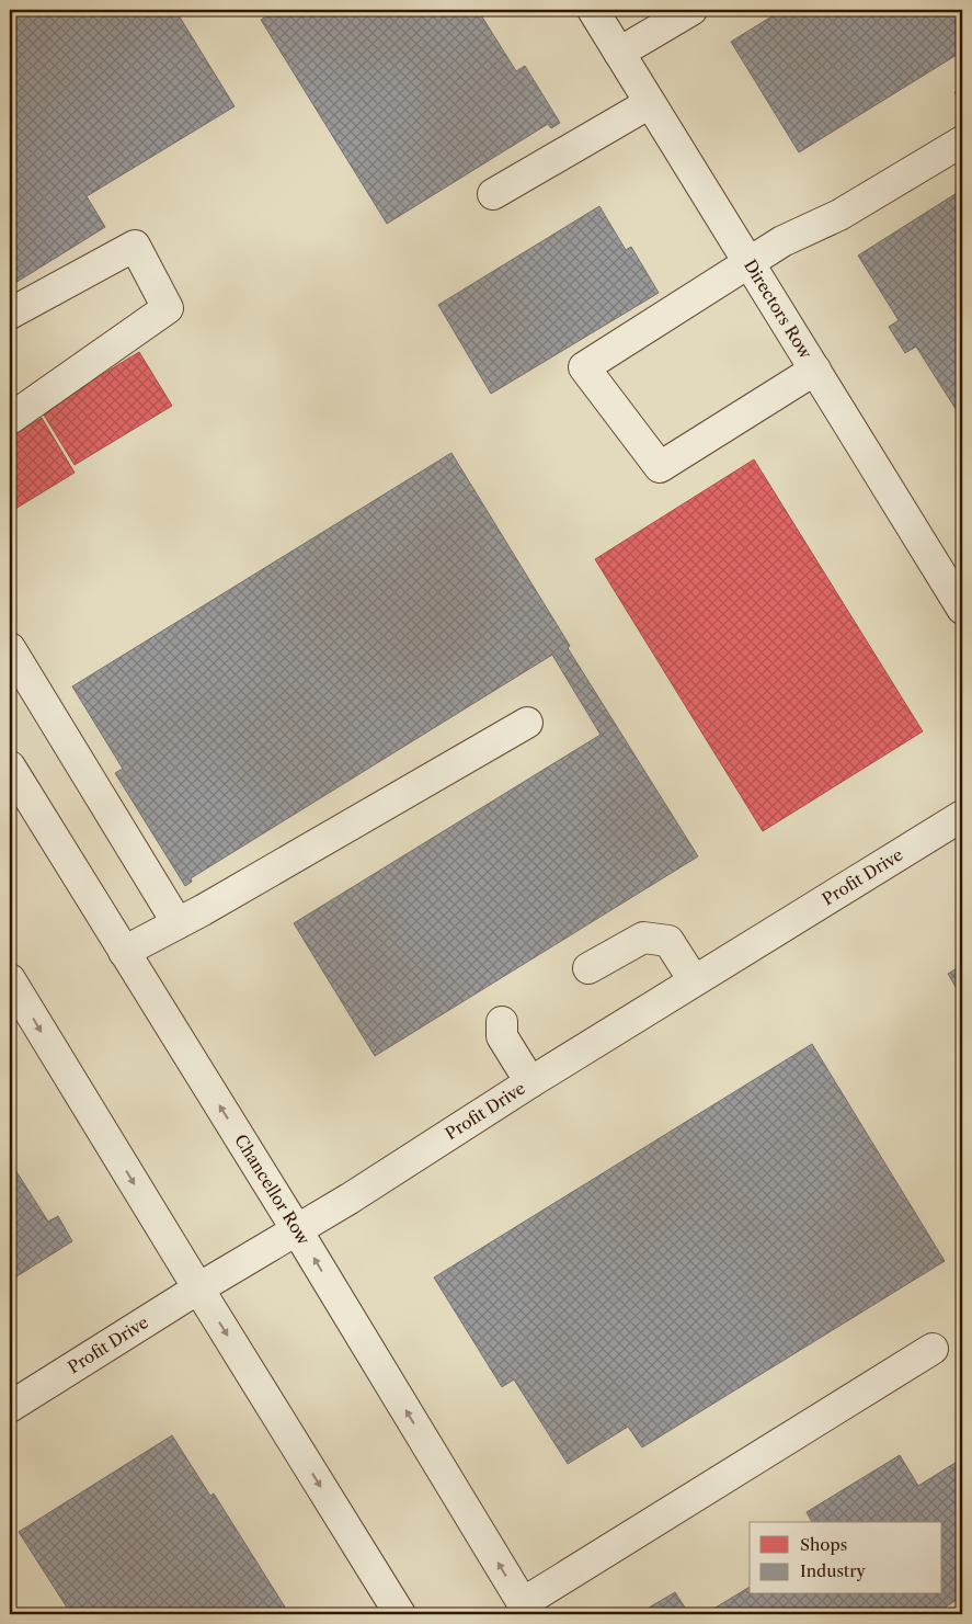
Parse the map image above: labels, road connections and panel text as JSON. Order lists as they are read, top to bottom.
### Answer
{
  "streets": {
    "street": ["Directors Row", "Profit Drive", "Chancellor Row"]
  },
  "crossings": [
    ["Profit Drive", "Chancellor Row"]
  ],
  "legend": ["Shops", "Industry"]
}
